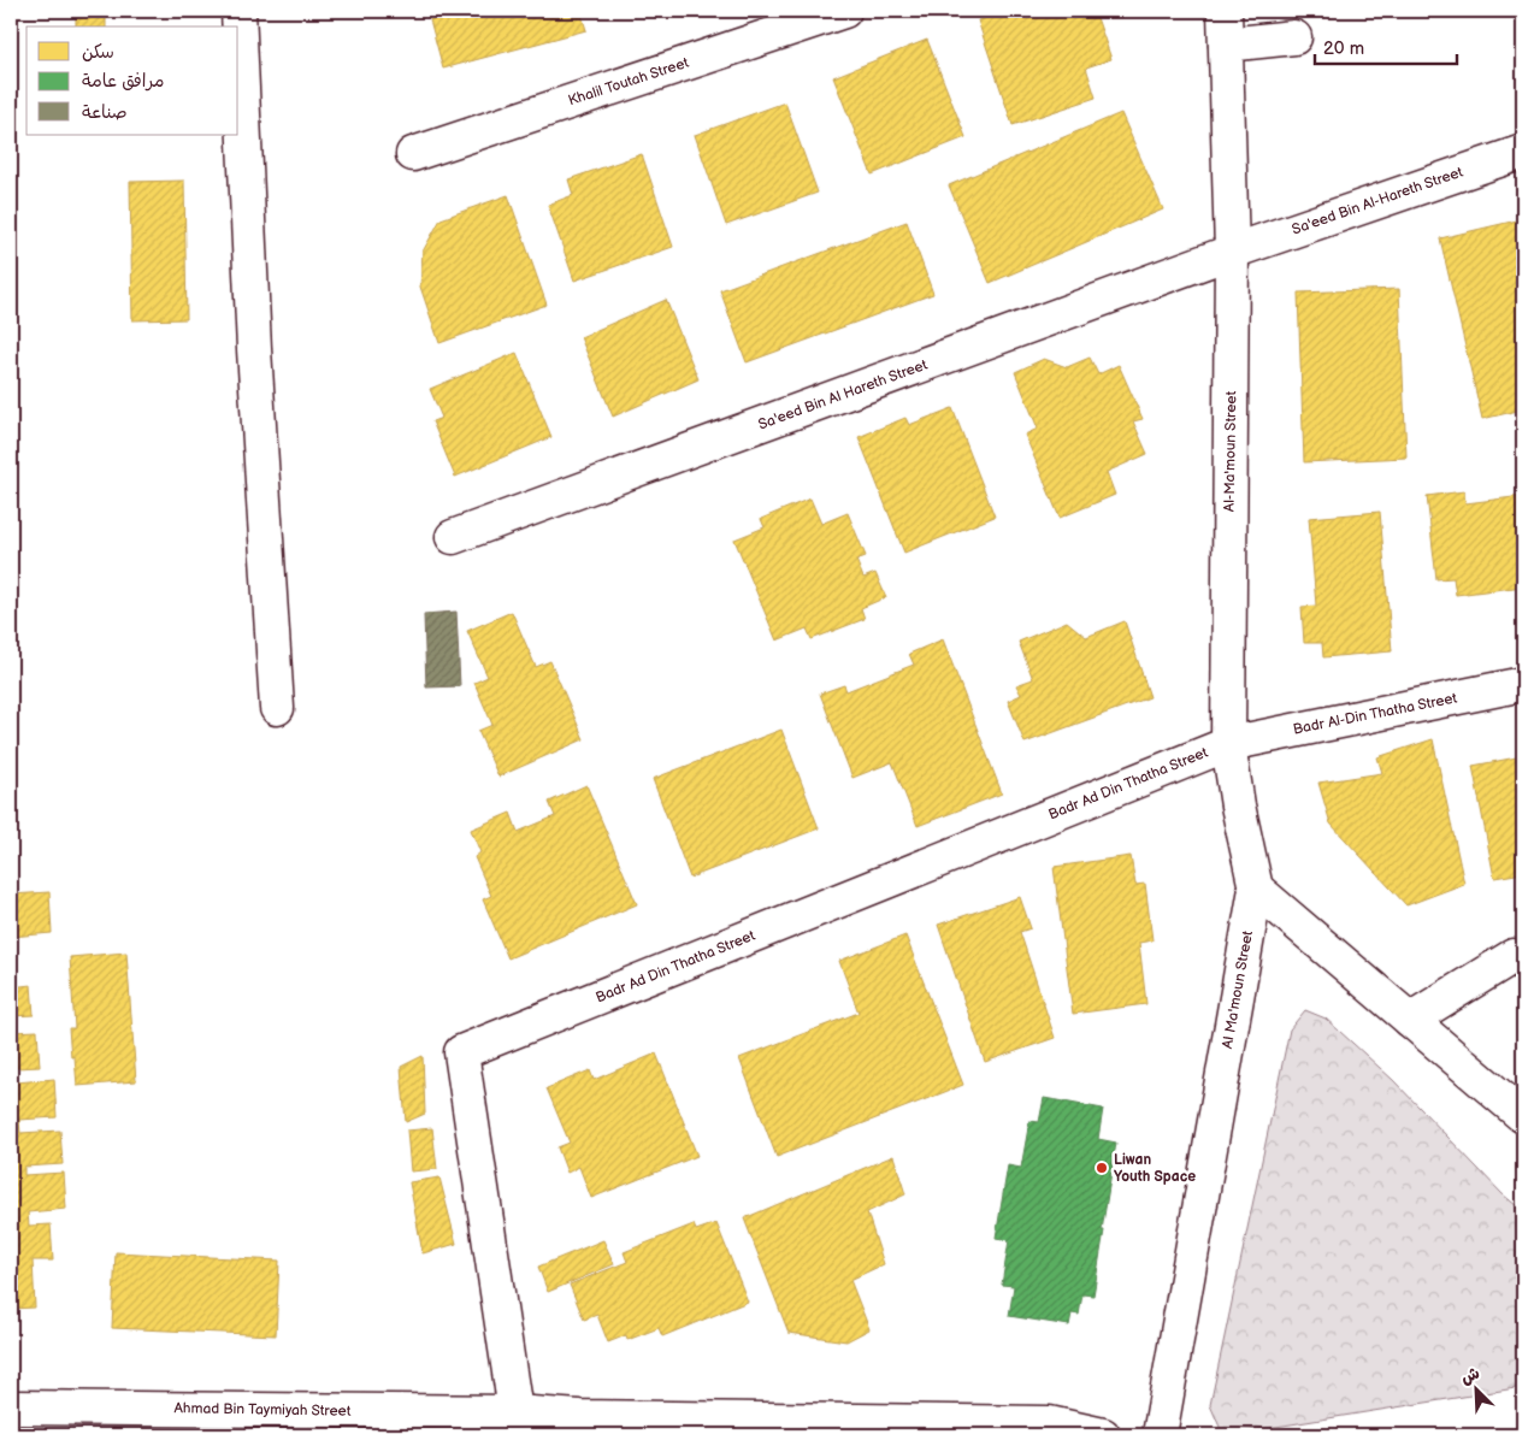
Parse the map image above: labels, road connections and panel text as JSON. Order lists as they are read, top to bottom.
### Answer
{
  "streets": {
    "street": [
      "Khalil Toutah Street",
      "Sa'eed Bin Al-Hareth Street",
      "Sa'eed Bin Al Hareth Street",
      "Al-Ma'moun Street",
      "Badr Al-Din Thatha Street",
      "Badr Ad Din Thatha Street",
      "Al Ma'moun Street",
      "Ahmad Bin Taymiyah Street"
    ]
  },
  "crossings": [
    ["Sa'eed Bin Al-Hareth Street", "Sa'eed Bin Al Hareth Street"],
    ["Sa'eed Bin Al-Hareth Street", "Al-Ma'moun Street"],
    ["Sa'eed Bin Al Hareth Street", "Al-Ma'moun Street"],
    ["Al-Ma'moun Street", "Badr Al-Din Thatha Street"],
    ["Al-Ma'moun Street", "Badr Ad Din Thatha Street"],
    ["Al-Ma'moun Street", "Al Ma'moun Street"],
    ["Badr Al-Din Thatha Street", "Badr Ad Din Thatha Street"],
    ["Badr Ad Din Thatha Street", "Ahmad Bin Taymiyah Street"]
  ],
  "places": ["Liwan Youth Space"],
  "legend": ["سكن", "مرافق عامة", "صناعة"],
  "scale_bar": "20 m",
  "north": "top left"
}
